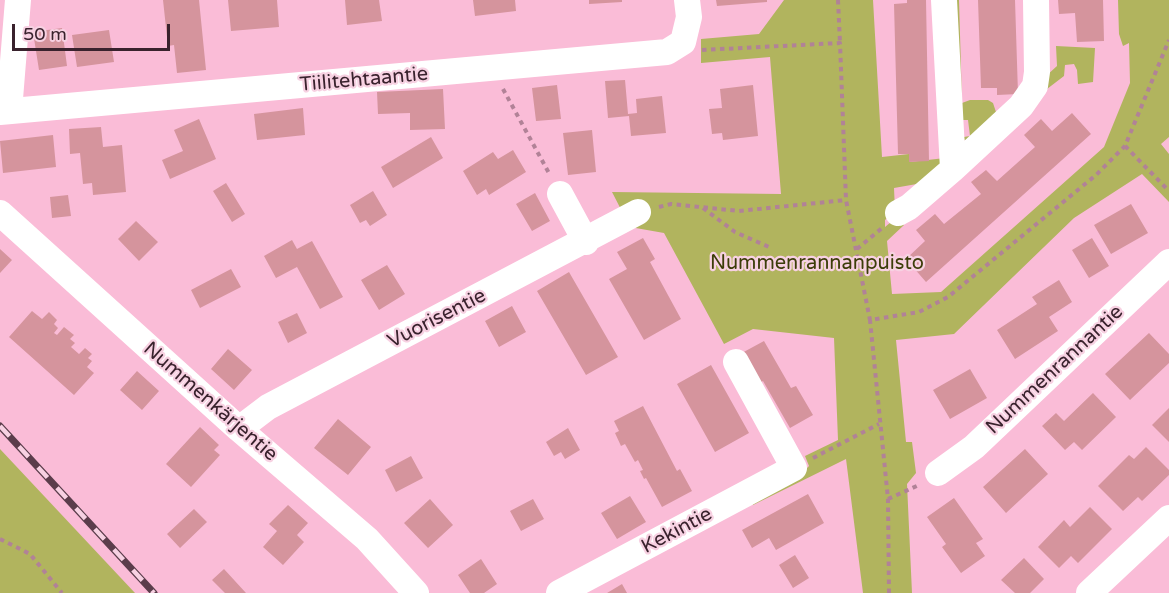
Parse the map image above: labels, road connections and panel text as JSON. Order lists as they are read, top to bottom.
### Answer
{
  "streets": {
    "street": [
      "Tiilitehtaantie",
      "Vuorisentie",
      "Nummenrannantie",
      "Nummenkärjentie",
      "Kekintie"
    ]
  },
  "crossings": [
    ["Vuorisentie", "Nummenkärjentie"]
  ],
  "parks": ["Nummenrannanpuisto"],
  "scale_bar": "50 m"
}
